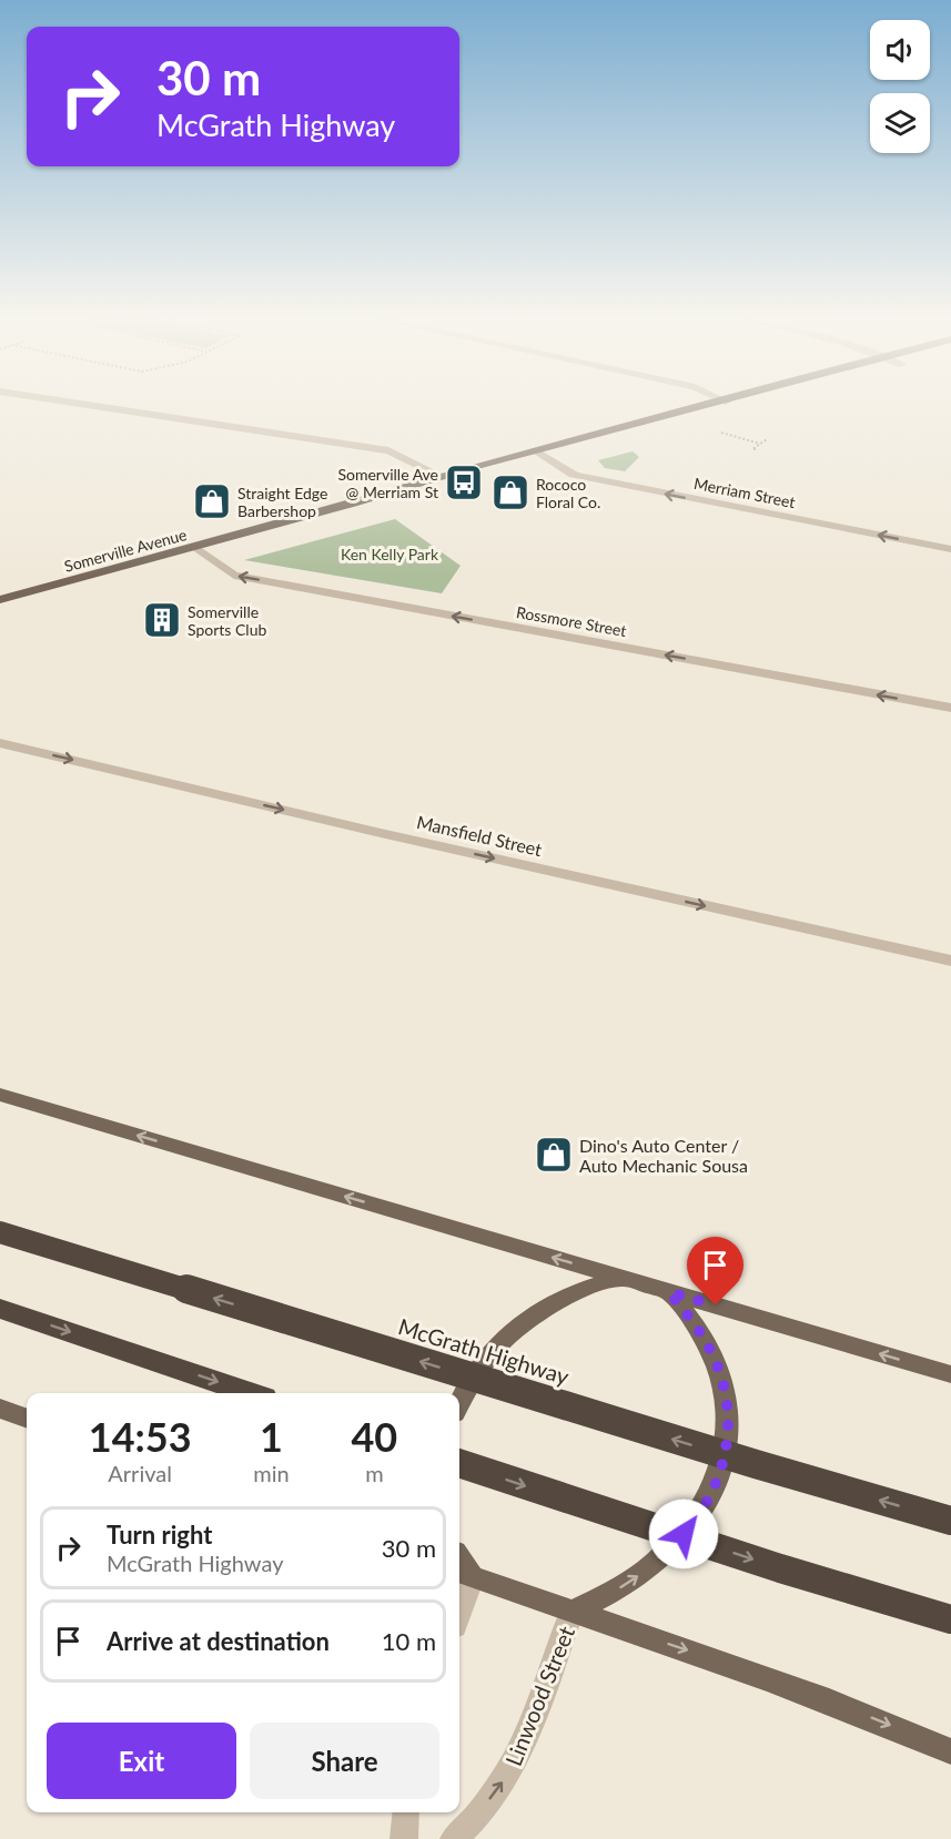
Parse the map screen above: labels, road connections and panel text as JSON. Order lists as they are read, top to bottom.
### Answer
{
  "streets": {
    "highway": ["McGrath Highway"],
    "main road": ["Somerville Avenue"],
    "street": [
      "Merriam Street",
      "Rossmore Street",
      "Mansfield Street",
      "Linwood Street"
    ]
  },
  "crossings": [
    ["Merriam Street", "Somerville Avenue"],
    ["Somerville Avenue", "Rossmore Street"]
  ],
  "one_way": [
    "Merriam Street",
    "Rossmore Street",
    "Mansfield Street",
    "Linwood Street"
  ],
  "parks": ["Ken Kelly Park"],
  "places": {
    "bus stop": ["Somerville Ave @ Merriam St"],
    "shop": ["Rococo Floral Co.", "Straight Edge Barbershop", "Dino's Auto Center / Auto Mechanic Sousa"],
    "building": ["Somerville Sports Club"]
  },
  "page": {
    "turn": ["30 m", "McGrath Highway"],
    "eta": [
      "14:53",
      "Arrival",
      "1",
      "min",
      "40",
      "m"
    ],
    "list": [
      {
        "name": "Turn right",
        "note": "McGrath Highway",
        "value": "30 m"
      },
      {
        "name": "Arrive at destination",
        "value": "10 m"
      }
    ],
    "buttons": ["Exit", "Share"]
  }
}
